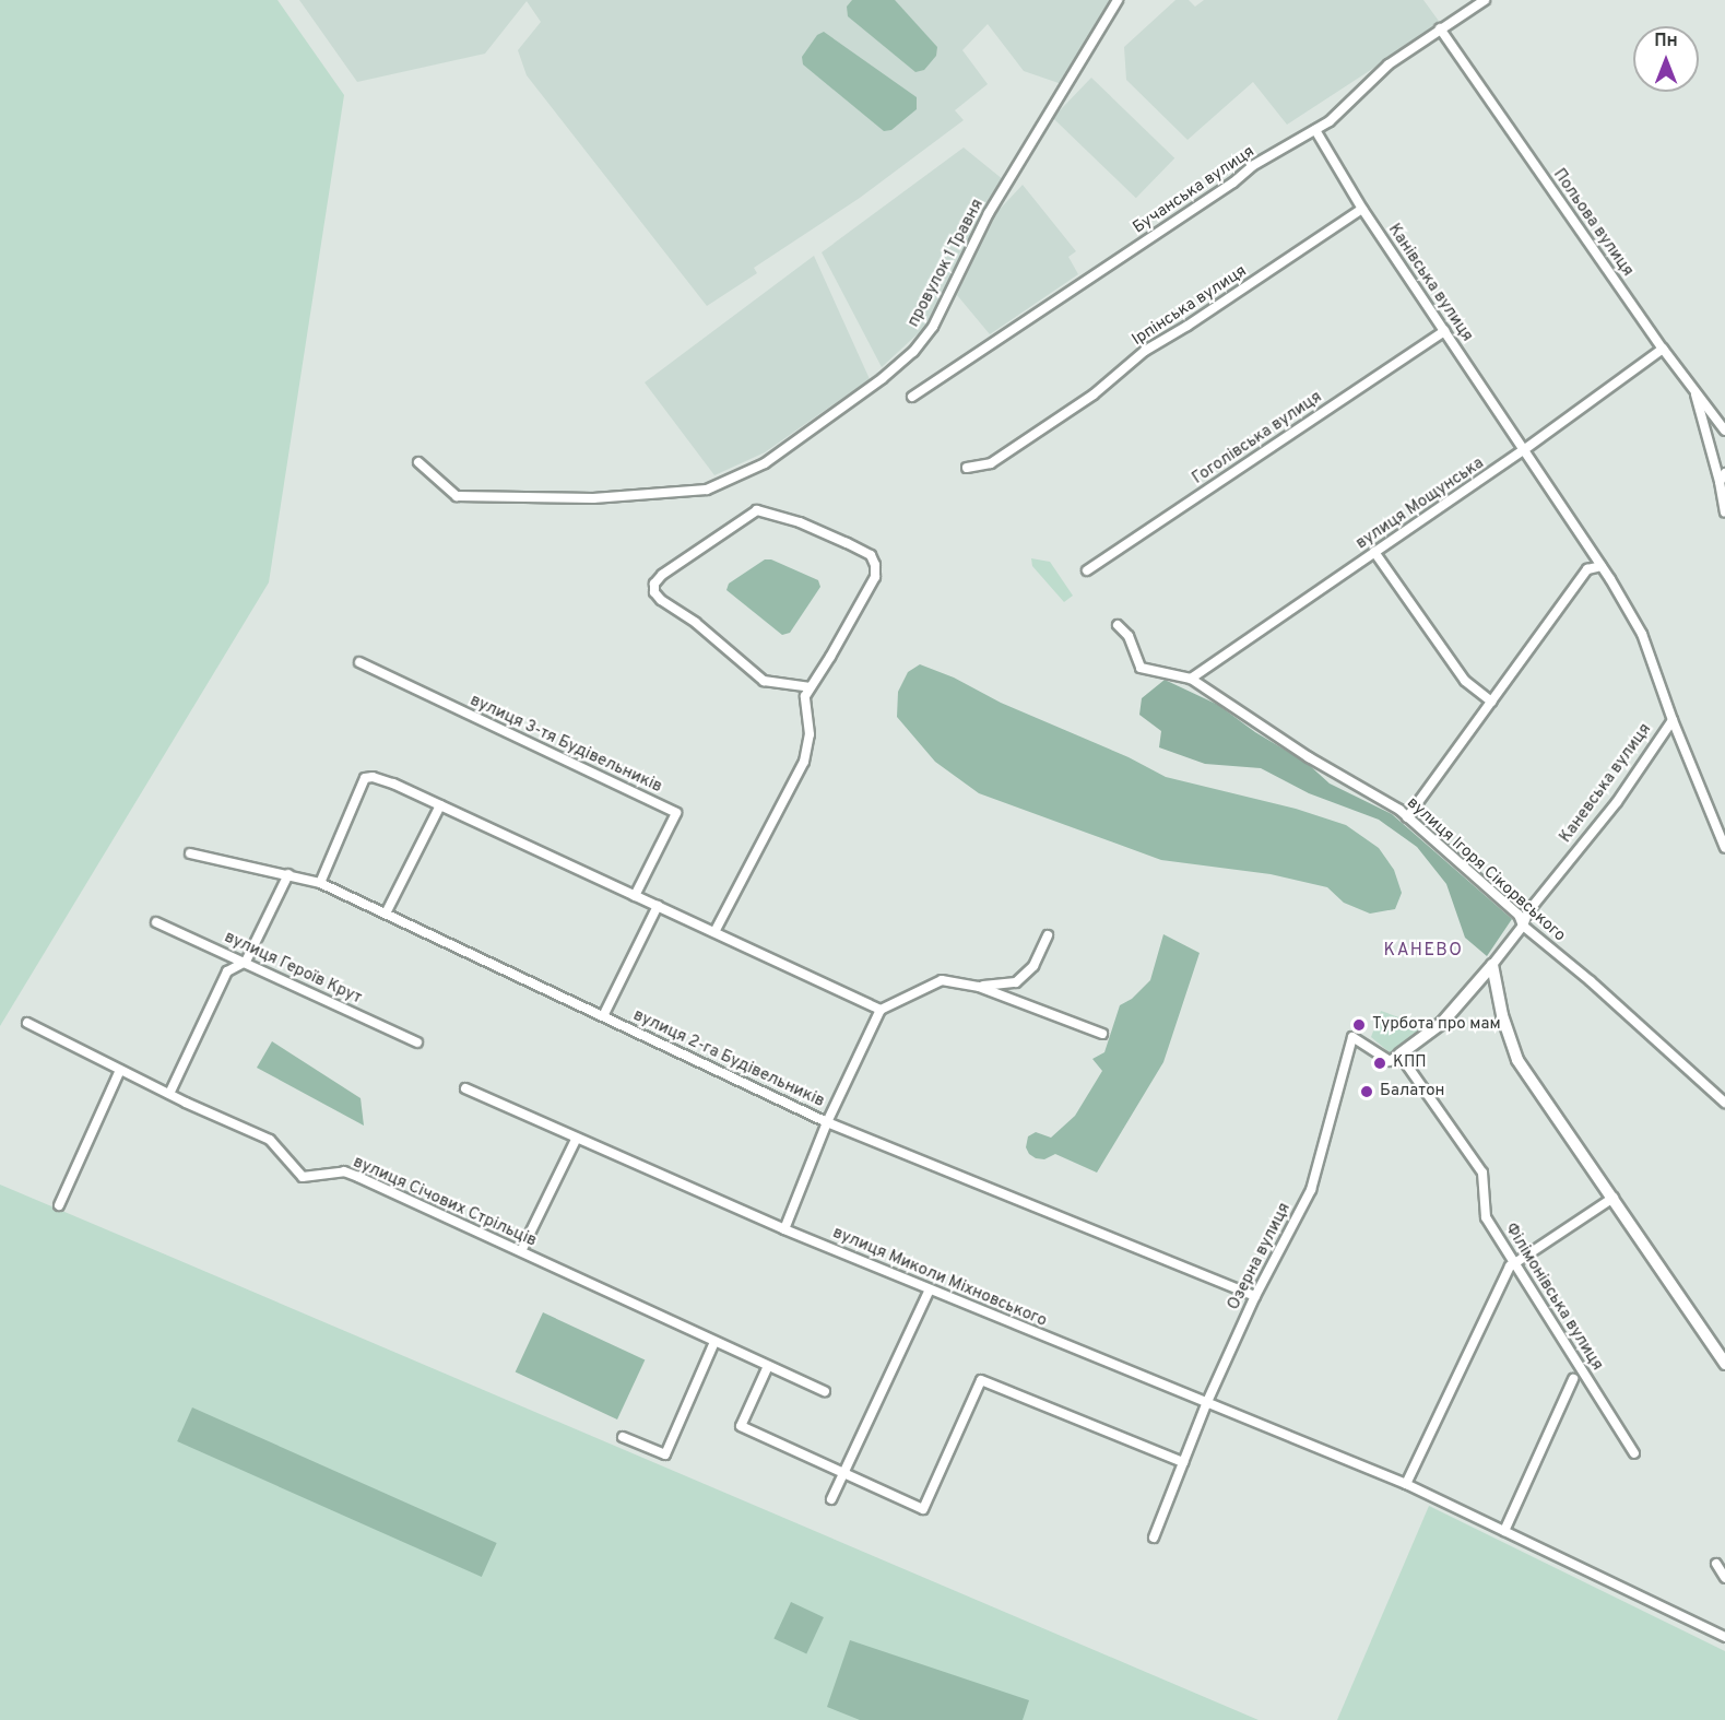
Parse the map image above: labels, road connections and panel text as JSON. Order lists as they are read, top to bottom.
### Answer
{
  "streets": {
    "street": [
      "Бучанська вулиця",
      "Польова вулиця",
      "провулок 1 Травня",
      "Канівська вулиця",
      "Ірпінська вулиця",
      "Гоголівська вулиця",
      "вулиця Мощунська",
      "вулиця 3-тя Будівельників",
      "Каневська вулиця",
      "вулиця Ігоря Сікорвського",
      "вулиця Героїв Крут",
      "вулиця 2-га Будівельників",
      "вулиця Січових Стрільців",
      "Озерна вулиця",
      "вулиця Миколи Міхновського",
      "Філімонівська вулиця"
    ]
  },
  "crossings": [
    ["Бучанська вулиця", "Польова вулиця"],
    ["Бучанська вулиця", "Канівська вулиця"],
    ["Польова вулиця", "вулиця Мощунська"],
    ["Канівська вулиця", "Ірпінська вулиця"],
    ["Канівська вулиця", "Гоголівська вулиця"],
    ["Канівська вулиця", "вулиця Мощунська"],
    ["Канівська вулиця", "Каневська вулиця"],
    ["вулиця Мощунська", "Каневська вулиця"],
    ["вулиця Мощунська", "вулиця Ігоря Сікорвського"],
    ["Каневська вулиця", "вулиця Ігоря Сікорвського"],
    ["вулиця 2-га Будівельників", "Озерна вулиця"],
    ["Озерна вулиця", "вулиця Миколи Міхновського"],
    ["Озерна вулиця", "Філімонівська вулиця"]
  ],
  "districts": ["КАНЕВО"],
  "places": ["Турбота про мам", "КПП", "Балатон"],
  "north": "top"
}
